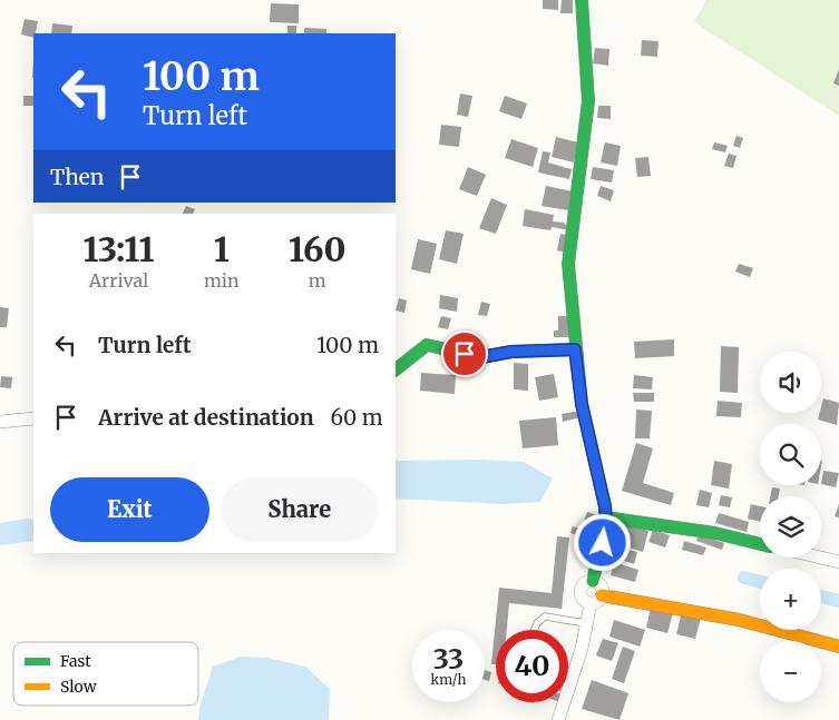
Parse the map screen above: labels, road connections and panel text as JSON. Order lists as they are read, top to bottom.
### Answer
{
  "legend": ["Fast", "Slow"],
  "page": {
    "turn": ["100 m", "Turn left"],
    "then": "Then",
    "eta": [
      "13:11",
      "Arrival",
      "1",
      "min",
      "160",
      "m"
    ],
    "list": [
      {
        "name": "Turn left",
        "value": "100 m"
      },
      {
        "name": "Arrive at destination",
        "value": "60 m"
      }
    ],
    "map_buttons": ["+", "−"],
    "buttons": ["Exit", "Share"],
    "speed": "33 km/h",
    "limit": "40"
  }
}
